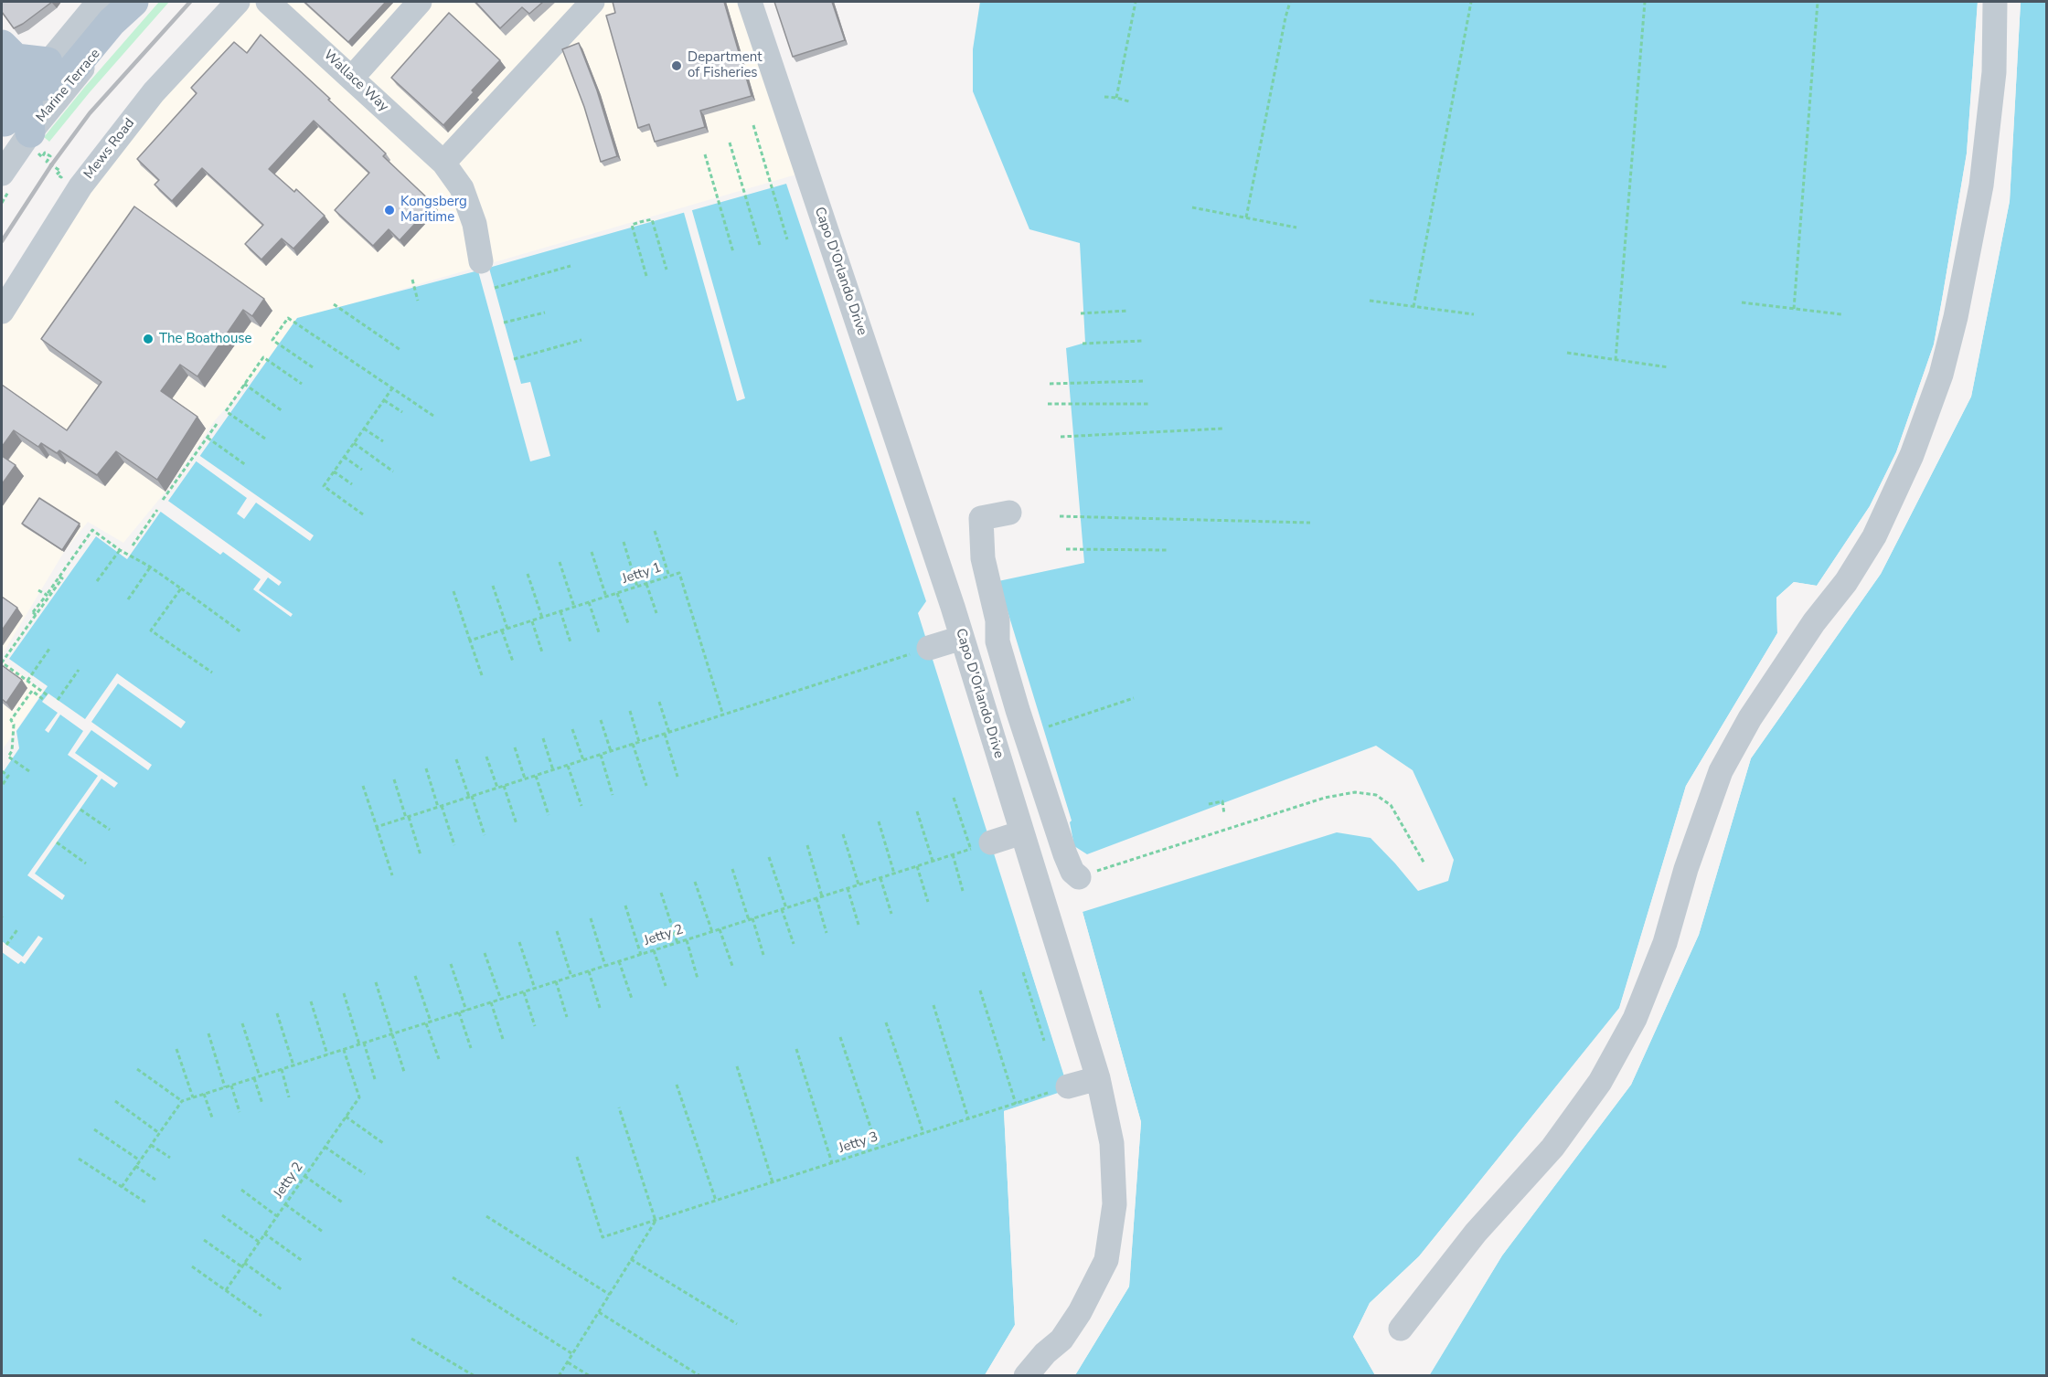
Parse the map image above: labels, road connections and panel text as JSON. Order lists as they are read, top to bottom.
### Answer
{
  "streets": {
    "street": [
      "Wallace Way",
      "Marine Terrace",
      "Mews Road",
      "Capo D'Orlando Drive"
    ],
    "path": ["Jetty 1", "Jetty 2", "Jetty 3"]
  },
  "places": ["Department of Fisheries", "Kongsberg Maritime", "The Boathouse"]
}
